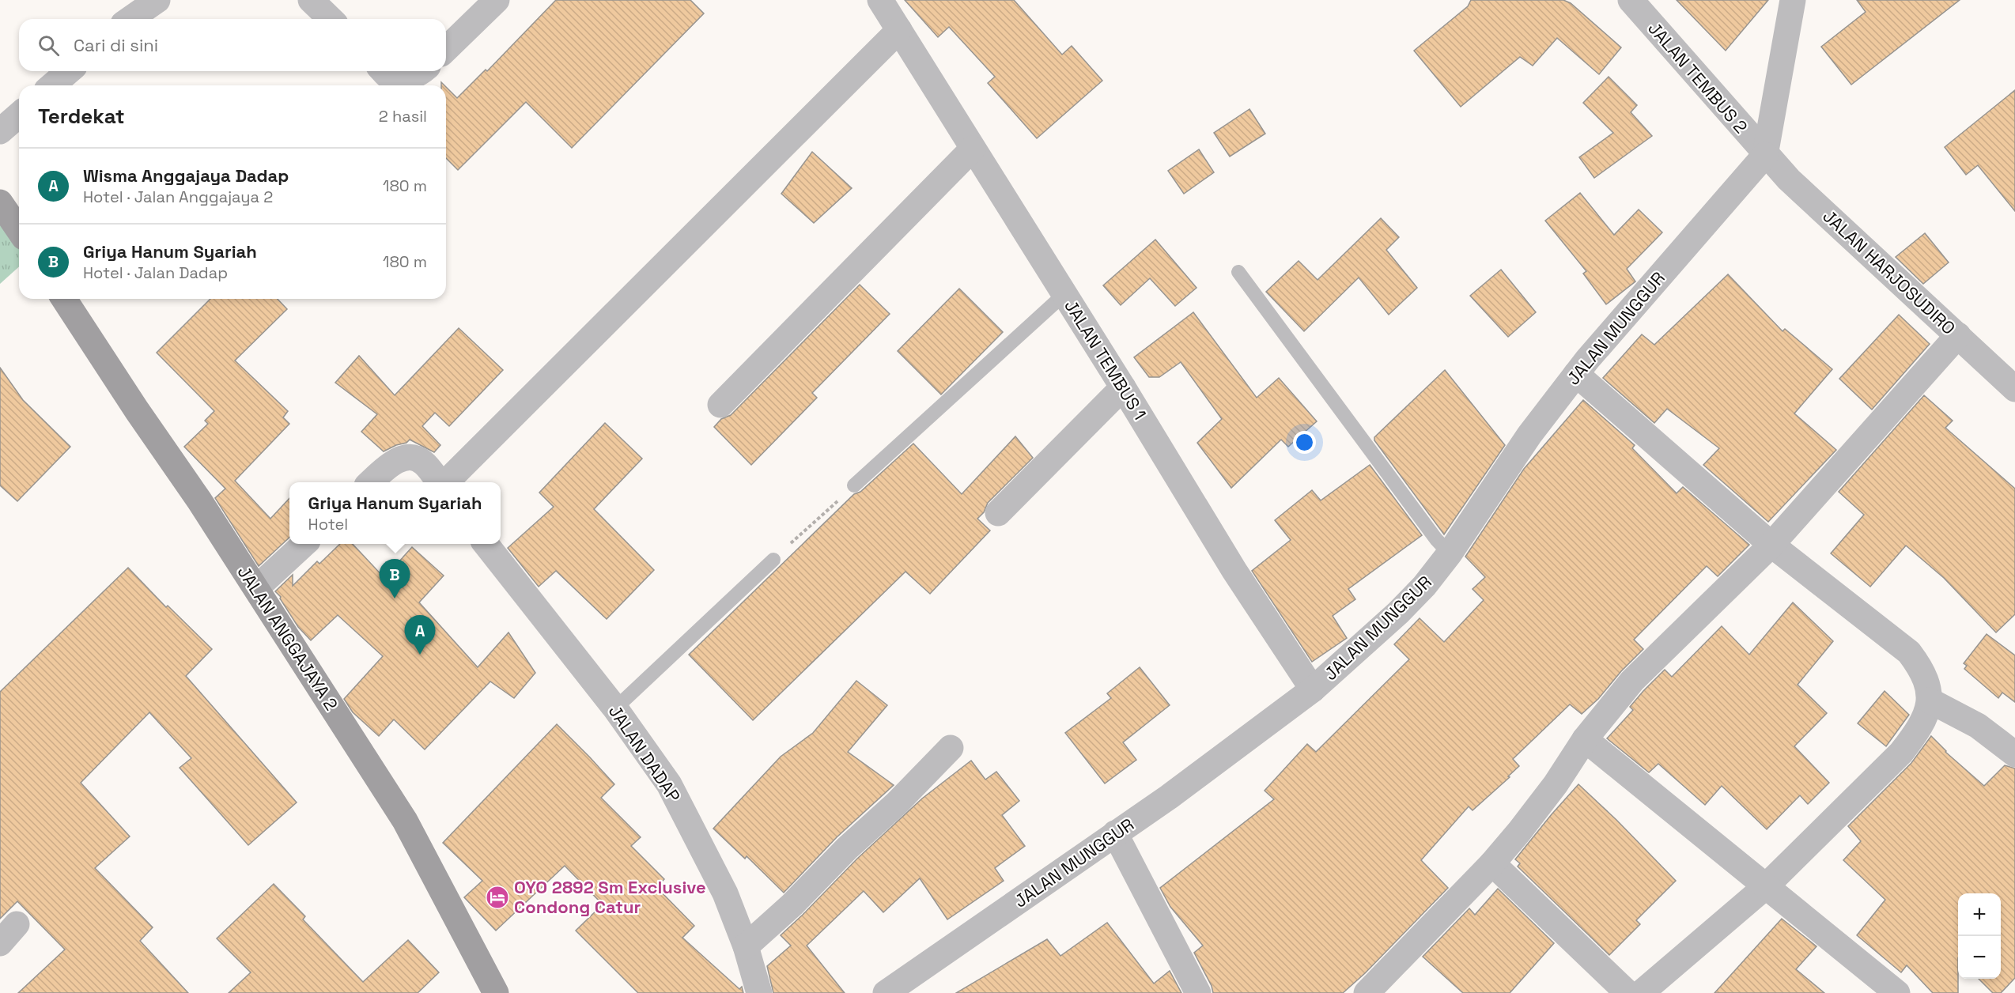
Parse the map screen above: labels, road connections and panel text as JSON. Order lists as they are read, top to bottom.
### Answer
{
  "streets": {
    "street": [
      "JALAN TEMBUS 2",
      "JALAN HARJOSUDIRO",
      "JALAN MUNGGUR",
      "JALAN TEMBUS 1",
      "JALAN ANGGAJAYA 2",
      "JALAN DADAP"
    ]
  },
  "crossings": [
    ["JALAN TEMBUS 2", "JALAN HARJOSUDIRO"],
    ["JALAN TEMBUS 2", "JALAN MUNGGUR"],
    ["JALAN HARJOSUDIRO", "JALAN MUNGGUR"],
    ["JALAN MUNGGUR", "JALAN TEMBUS 1"]
  ],
  "places": {
    "hotel": ["OYO 2892 Sm Exclusive Condong Catur"]
  },
  "page": {
    "search": "Cari di sini",
    "heading": ["Terdekat", "2 hasil"],
    "list": [
      {
        "mark": "A",
        "name": "Wisma Anggajaya Dadap",
        "note": "Hotel · Jalan Anggajaya 2",
        "value": "180 m"
      },
      {
        "mark": "B",
        "name": "Griya Hanum Syariah",
        "note": "Hotel · Jalan Dadap",
        "value": "180 m"
      }
    ],
    "popup": ["Griya Hanum Syariah", "Hotel"],
    "pins": ["B", "A"],
    "map_buttons": ["+", "−"]
  }
}
